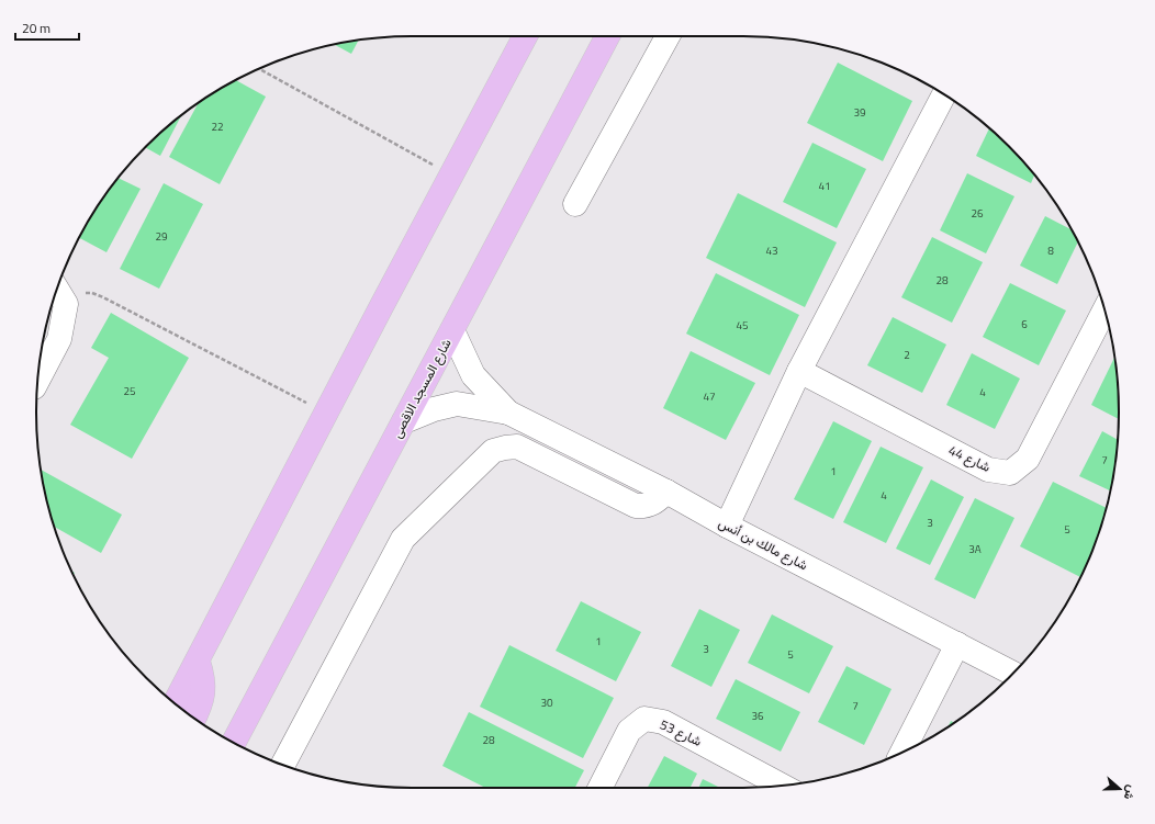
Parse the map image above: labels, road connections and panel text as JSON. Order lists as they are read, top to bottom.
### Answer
{
  "streets": {
    "main road": ["شارع المسجد الاقصى"],
    "street": ["شارع 44", "شارع مالك بن أنس", "شارع 53"]
  },
  "crossings": [
    ["شارع المسجد الاقصى", "شارع مالك بن أنس"]
  ],
  "house_numbers": [
    "39",
    "22",
    "41",
    "26",
    "29",
    "43",
    "8",
    "28",
    "6",
    "45",
    "2",
    "25",
    "4",
    "47",
    "7",
    "1",
    "4",
    "3",
    "5",
    "3A",
    "1",
    "3",
    "5",
    "30",
    "7",
    "36",
    "28"
  ],
  "scale_bar": "20 m",
  "north": "right"
}
